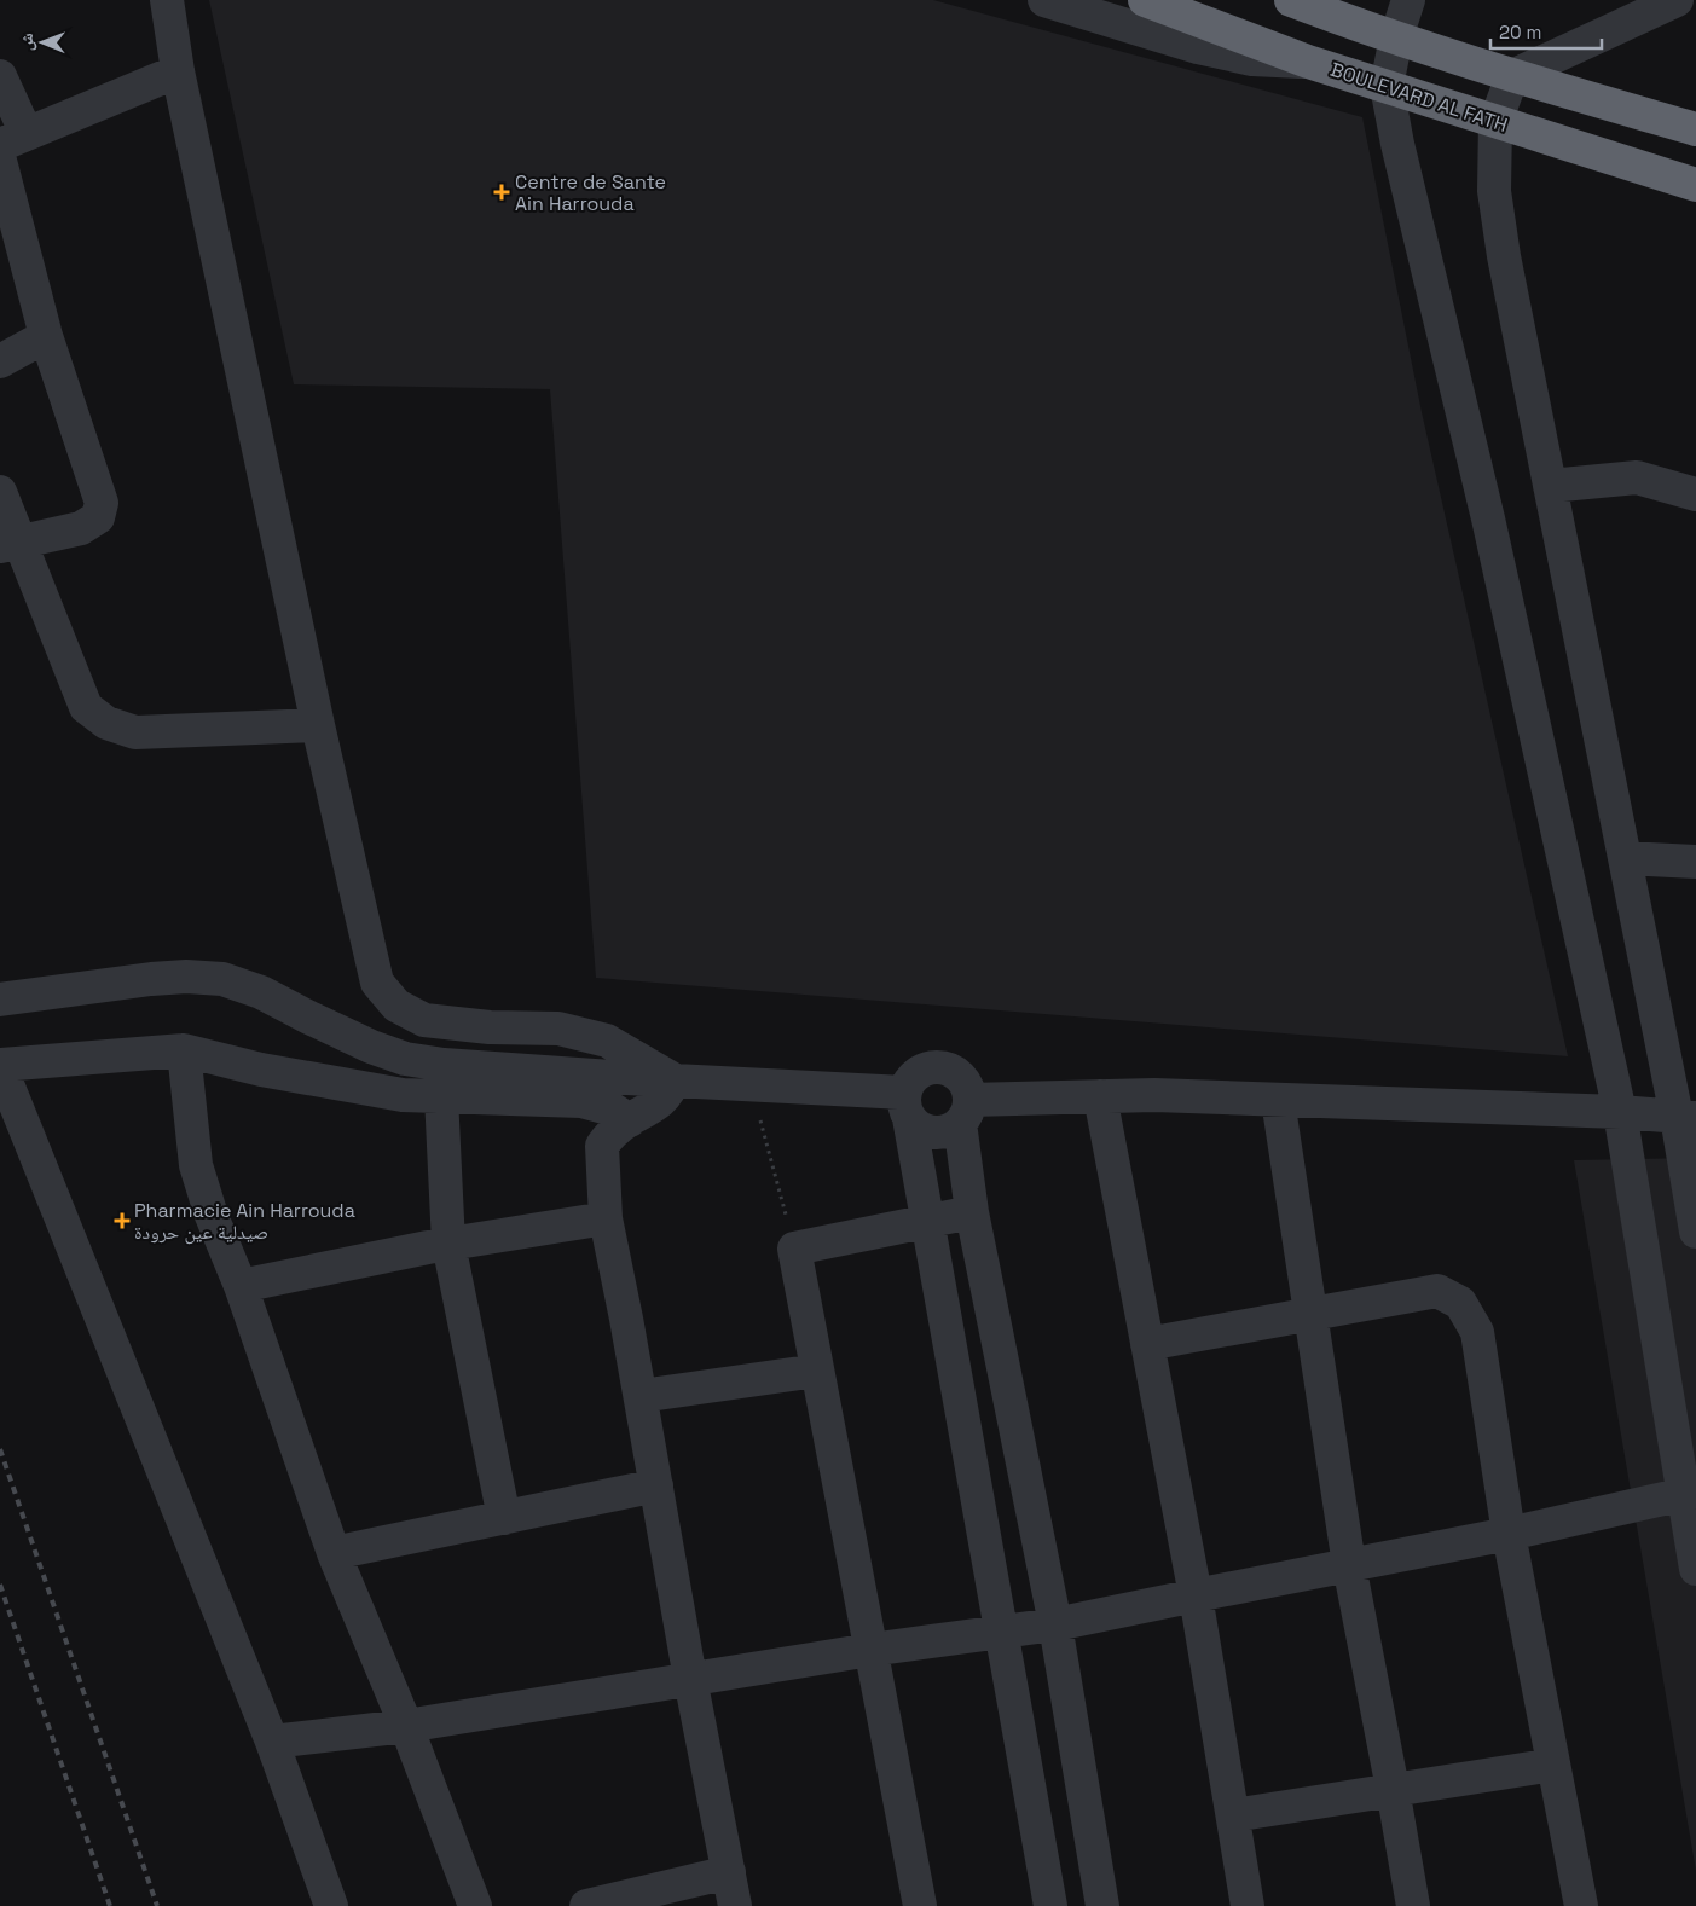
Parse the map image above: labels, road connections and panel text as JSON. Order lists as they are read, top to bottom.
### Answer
{
  "streets": {
    "highway": ["BOULEVARD AL FATH"]
  },
  "places": {
    "health": ["Centre de Sante Ain Harrouda", "Pharmacie Ain Harrouda صيدلية عين حرودة"]
  },
  "scale_bar": "20 m",
  "north": "left"
}
